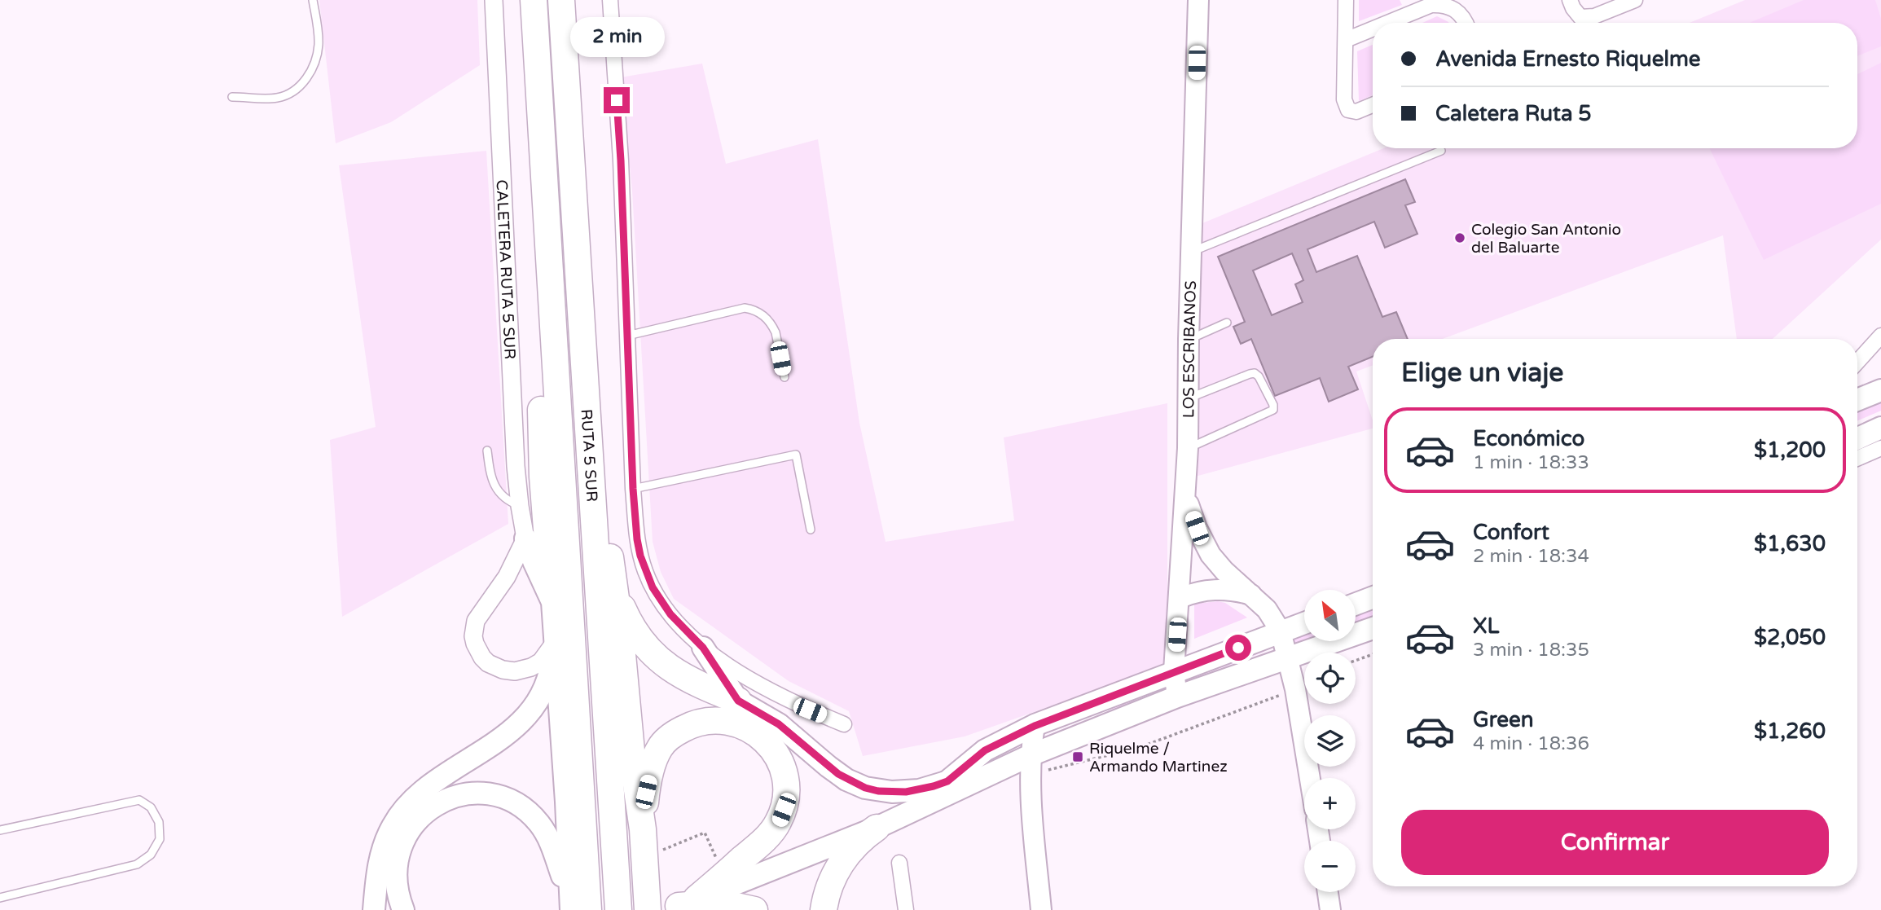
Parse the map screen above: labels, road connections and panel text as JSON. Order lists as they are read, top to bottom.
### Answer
{
  "streets": {
    "highway": ["RUTA 5 SUR"],
    "main road": ["LOS ESCRIBANOS"],
    "street": ["CALETERA RUTA 5 SUR"]
  },
  "places": {
    "other": ["Colegio San Antonio del Baluarte"],
    "transit": ["Riquelme / Armando Martinez"]
  },
  "north": "top left",
  "page": {
    "bubble": "2 min",
    "banner": ["Avenida Ernesto Riquelme", "Caletera Ruta 5"],
    "heading": "Elige un viaje",
    "list": [
      {
        "name": "Económico",
        "note": "1 min · 18:33",
        "value": "$1,200"
      },
      {
        "name": "Confort",
        "note": "2 min · 18:34",
        "value": "$1,630"
      },
      {
        "name": "XL",
        "note": "3 min · 18:35",
        "value": "$2,050"
      },
      {
        "name": "Green",
        "note": "4 min · 18:36",
        "value": "$1,260"
      }
    ],
    "map_buttons": ["+", "−"],
    "buttons": "Confirmar"
  }
}
